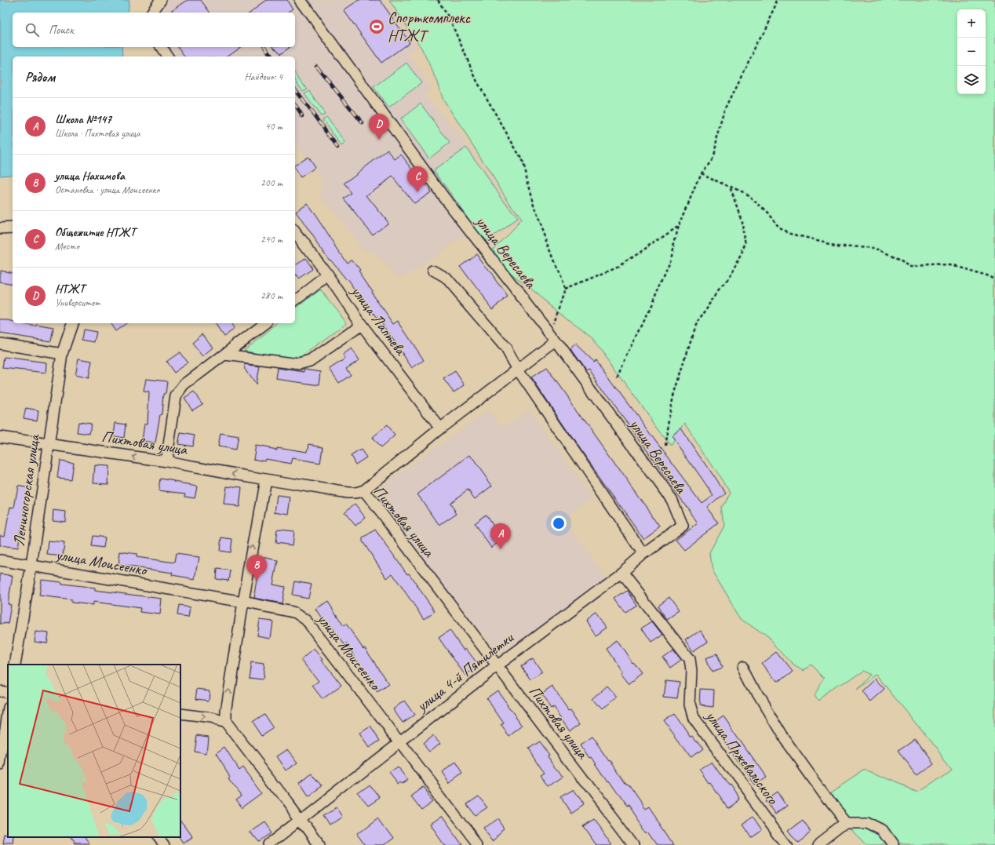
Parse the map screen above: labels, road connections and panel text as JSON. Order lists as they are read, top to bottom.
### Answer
{
  "streets": {
    "street": [
      "улица Вересаева",
      "улица Лаптева",
      "Пихтовая улица",
      "Лениногорская улица",
      "улица Моисеенко",
      "улица 4-й Пятилетки",
      "улица Пржевальского"
    ]
  },
  "crossings": [
    ["улица Вересаева", "улица 4-й Пятилетки"],
    ["Пихтовая улица", "Лениногорская улица"],
    ["Пихтовая улица", "улица 4-й Пятилетки"],
    ["Лениногорская улица", "улица Моисеенко"],
    ["улица Моисеенко", "улица 4-й Пятилетки"],
    ["улица 4-й Пятилетки", "улица Пржевальского"]
  ],
  "places": {
    "sports": ["Спорткомплекс НТЖТ"]
  },
  "page": {
    "map_buttons": ["+", "−"],
    "search": "Поиск",
    "heading": ["Рядом", "Найдено: 4"],
    "list": [
      {
        "mark": "A",
        "name": "Школа №147",
        "note": "Школа · Пихтовая улица",
        "value": "40 m"
      },
      {
        "mark": "B",
        "name": "улица Нахимова",
        "note": "Остановка · улица Моисеенко",
        "value": "200 m"
      },
      {
        "mark": "C",
        "name": "Общежитие НТЖТ",
        "note": "Место",
        "value": "240 m"
      },
      {
        "mark": "D",
        "name": "НТЖТ",
        "note": "Университет",
        "value": "280 m"
      }
    ],
    "pins": [
      "D",
      "C",
      "A",
      "B"
    ]
  }
}
